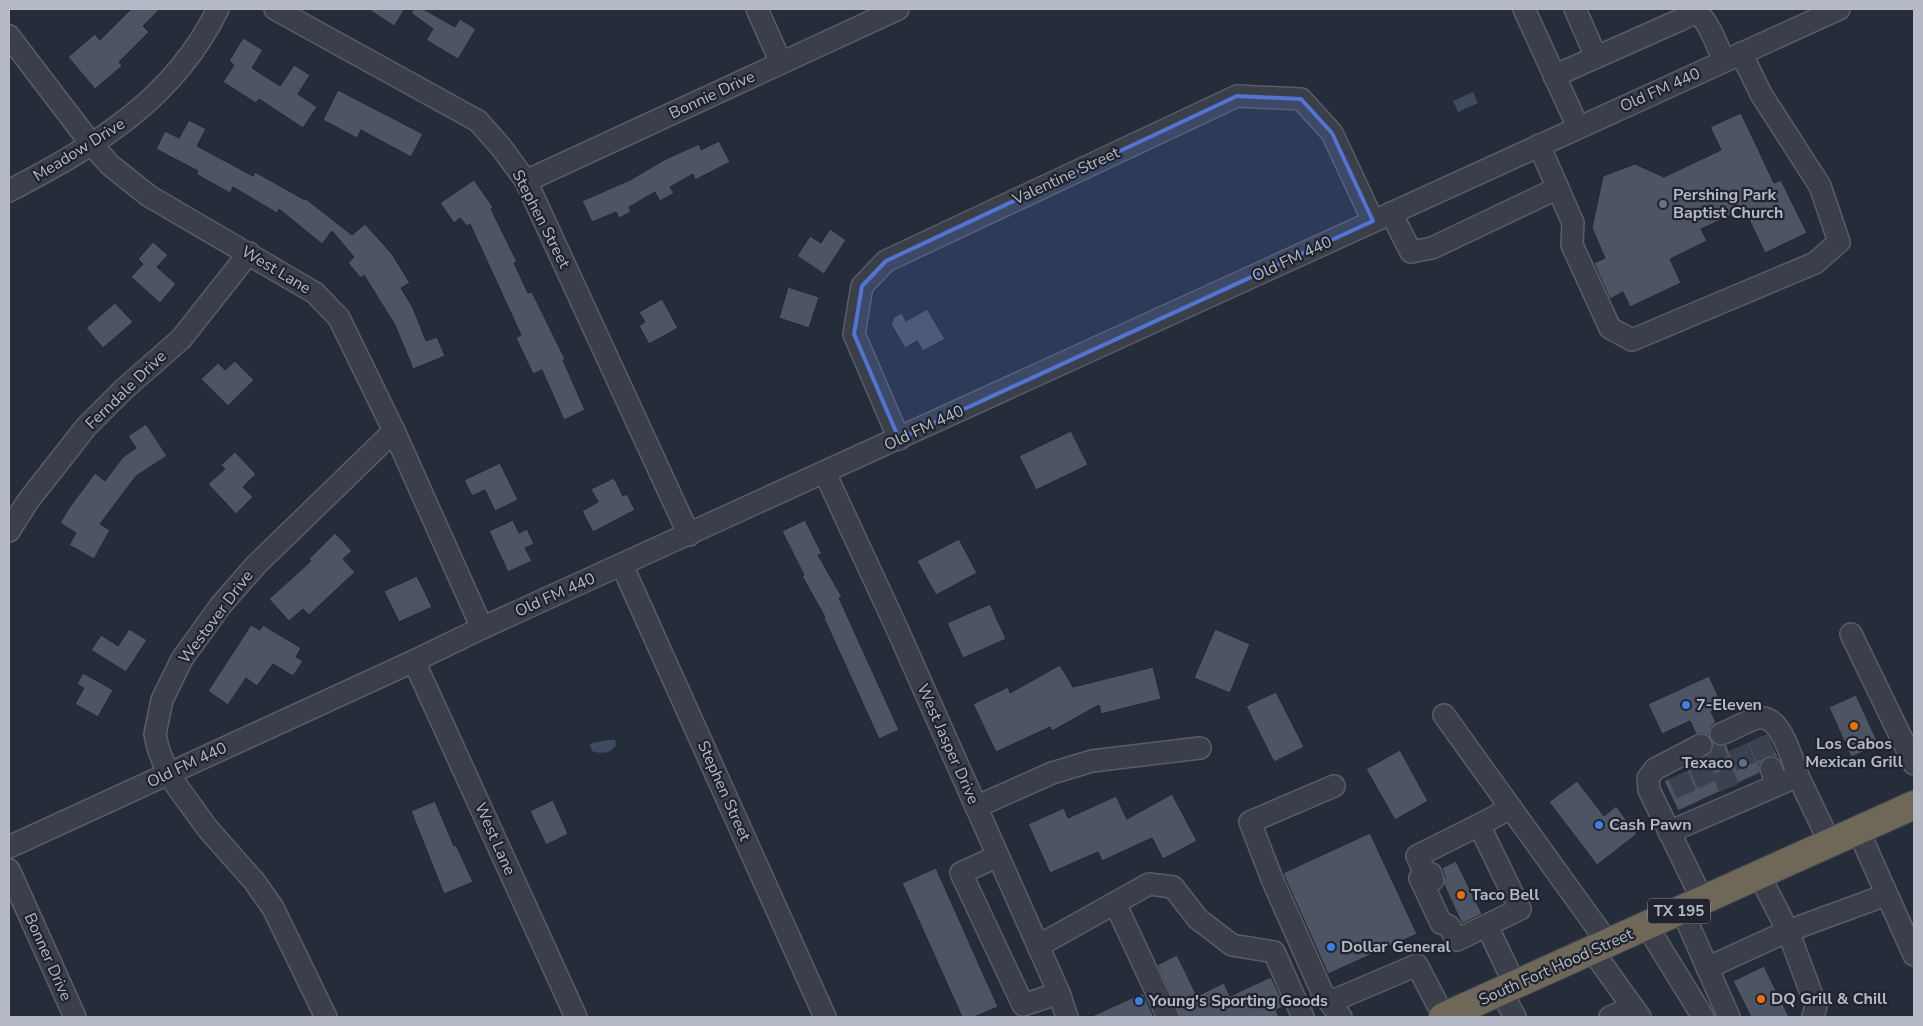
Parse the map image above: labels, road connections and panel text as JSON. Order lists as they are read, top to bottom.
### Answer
{
  "streets": {
    "highway": ["TX 195", "South Fort Hood Street"],
    "street": [
      "Old FM 440",
      "Bonnie Drive",
      "Meadow Drive",
      "Valentine Street",
      "Stephen Street",
      "West Lane",
      "Ferndale Drive",
      "Westover Drive",
      "West Jasper Drive",
      "Bonner Drive"
    ]
  },
  "crossings": [
    ["Old FM 440", "Valentine Street"],
    ["Old FM 440", "Stephen Street"],
    ["Old FM 440", "West Lane"],
    ["Old FM 440", "Westover Drive"],
    ["Old FM 440", "West Jasper Drive"],
    ["Bonnie Drive", "Stephen Street"],
    ["Meadow Drive", "West Lane"],
    ["West Lane", "Ferndale Drive"],
    ["West Lane", "Westover Drive"]
  ],
  "places": [
    "Pershing Park Baptist Church",
    "7-Eleven",
    "Los Cabos Mexican Grill",
    "Texaco",
    "Cash Pawn",
    "Taco Bell",
    "Dollar General",
    "DQ Grill & Chill",
    "Young's Sporting Goods"
  ]
}
